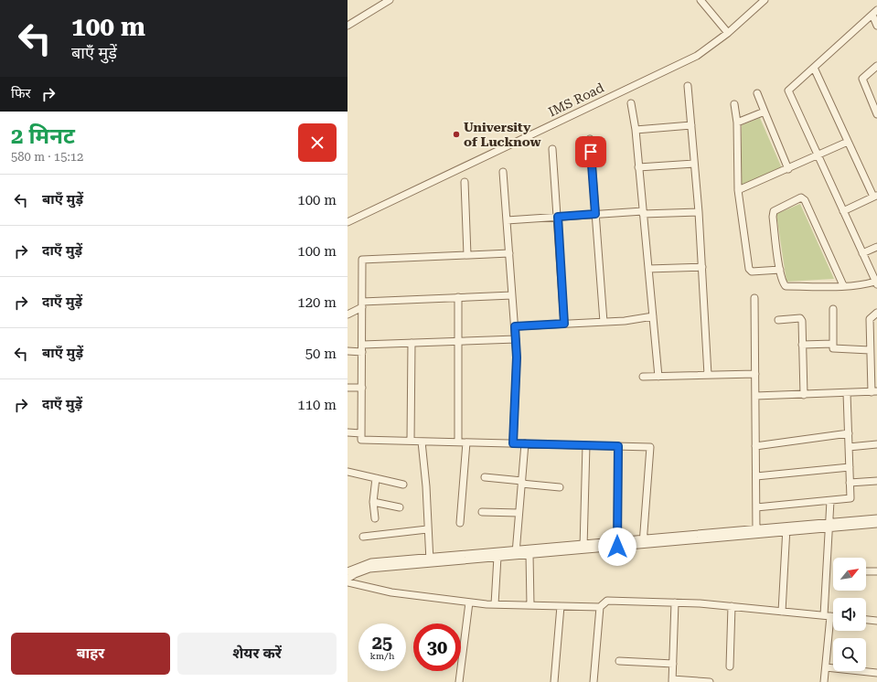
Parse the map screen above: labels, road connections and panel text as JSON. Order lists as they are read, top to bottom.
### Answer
{
  "streets": {
    "street": ["IMS Road"]
  },
  "places": ["University of Lucknow"],
  "north": "top right",
  "page": {
    "turn": ["100 m", "बाएँ मुड़ें"],
    "then": "फिर",
    "heading": ["2 मिनट", "580 m · 15:12"],
    "list": [
      {
        "name": "बाएँ मुड़ें",
        "value": "100 m"
      },
      {
        "name": "दाएँ मुड़ें",
        "value": "100 m"
      },
      {
        "name": "दाएँ मुड़ें",
        "value": "120 m"
      },
      {
        "name": "बाएँ मुड़ें",
        "value": "50 m"
      },
      {
        "name": "दाएँ मुड़ें",
        "value": "110 m"
      }
    ],
    "speed": "25 km/h",
    "limit": "30",
    "buttons": ["बाहर", "शेयर करें"]
  }
}
